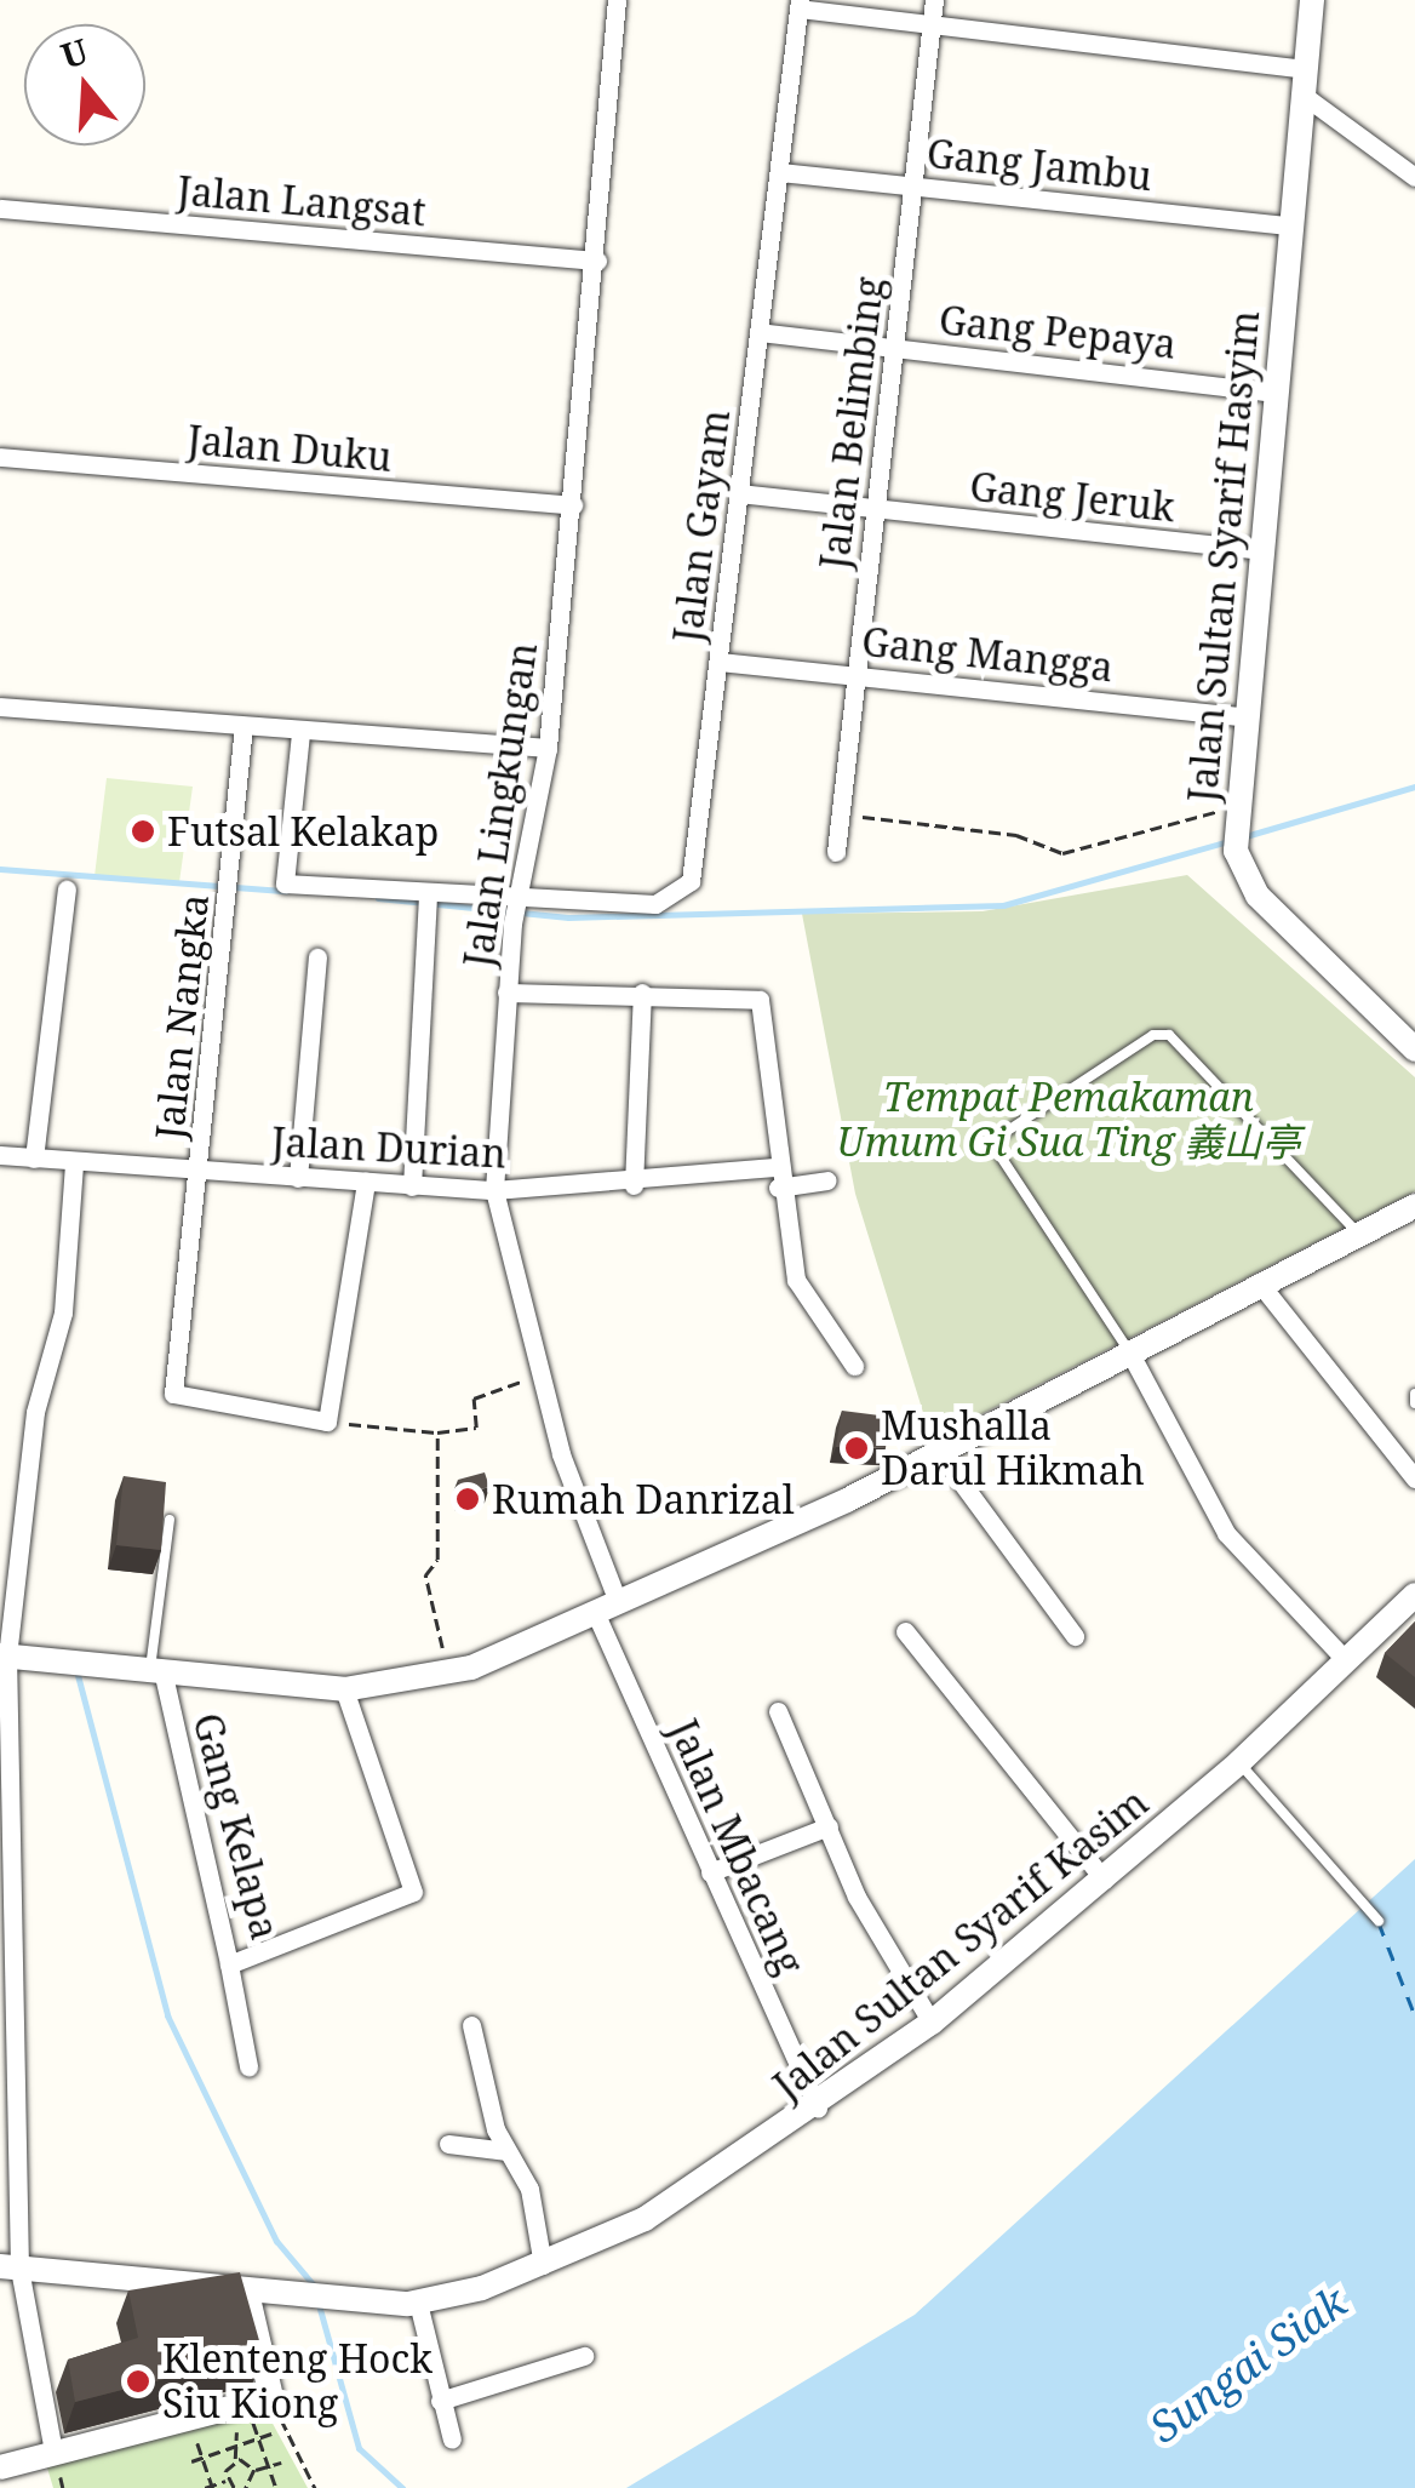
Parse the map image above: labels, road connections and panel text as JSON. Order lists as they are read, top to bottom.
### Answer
{
  "streets": {
    "street": [
      "Gang Jambu",
      "Jalan Langsat",
      "Gang Pepaya",
      "Jalan Belimbing",
      "Jalan Duku",
      "Gang Jeruk",
      "Jalan Gayam",
      "Jalan Sultan Syarif Hasyim",
      "Gang Mangga",
      "Jalan Lingkungan",
      "Jalan Nangka",
      "Jalan Durian",
      "Gang Kelapa",
      "Jalan Mbacang",
      "Jalan Sultan Syarif Kasim"
    ]
  },
  "crossings": [
    ["Gang Jambu", "Jalan Belimbing"],
    ["Gang Jambu", "Jalan Gayam"],
    ["Gang Jambu", "Jalan Sultan Syarif Hasyim"],
    ["Jalan Langsat", "Jalan Lingkungan"],
    ["Gang Pepaya", "Jalan Belimbing"],
    ["Gang Pepaya", "Jalan Gayam"],
    ["Gang Pepaya", "Jalan Sultan Syarif Hasyim"],
    ["Jalan Belimbing", "Gang Jeruk"],
    ["Jalan Belimbing", "Gang Mangga"],
    ["Jalan Duku", "Jalan Lingkungan"],
    ["Gang Jeruk", "Jalan Gayam"],
    ["Gang Jeruk", "Jalan Sultan Syarif Hasyim"],
    ["Jalan Gayam", "Gang Mangga"],
    ["Jalan Gayam", "Jalan Lingkungan"],
    ["Jalan Sultan Syarif Hasyim", "Gang Mangga"],
    ["Jalan Lingkungan", "Jalan Durian"],
    ["Jalan Lingkungan", "Jalan Mbacang"],
    ["Jalan Nangka", "Jalan Durian"],
    ["Jalan Mbacang", "Jalan Sultan Syarif Kasim"]
  ],
  "water": ["Sungai Siak"],
  "parks": ["Tempat Pemakaman Umum Gi Sua Ting 義山亭"],
  "places": [
    "Futsal Kelakap",
    "Mushalla Darul Hikmah",
    "Rumah Danrizal",
    "Klenteng Hock Siu Kiong"
  ],
  "north": "top"
}
